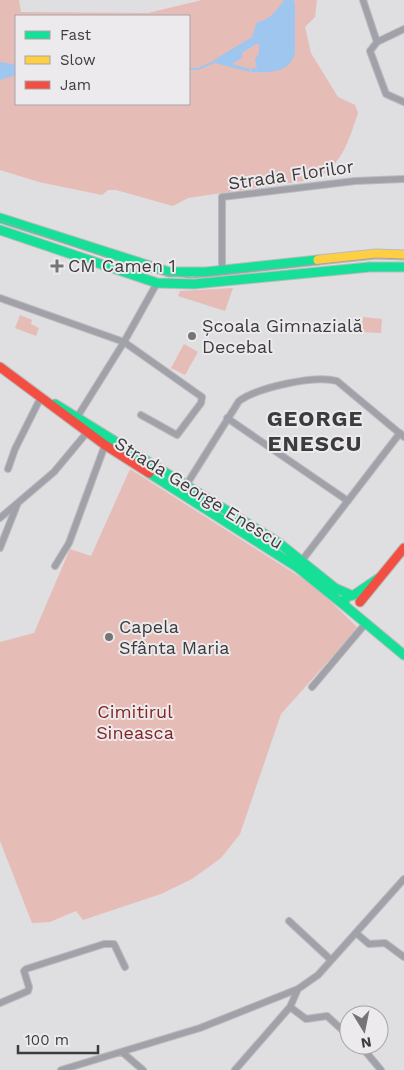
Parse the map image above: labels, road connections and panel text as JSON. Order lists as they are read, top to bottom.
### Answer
{
  "streets": {
    "main road": ["Strada George Enescu"],
    "street": ["Strada Florilor"]
  },
  "districts": ["GEORGE ENESCU"],
  "parks": ["Cimitirul Sineasca"],
  "places": {
    "health": ["CM Camen 1"],
    "other": ["Școala Gimnazială Decebal", "Capela Sfânta Maria"]
  },
  "legend": ["Fast", "Slow", "Jam"],
  "scale_bar": "100 m",
  "north": "bottom"
}
